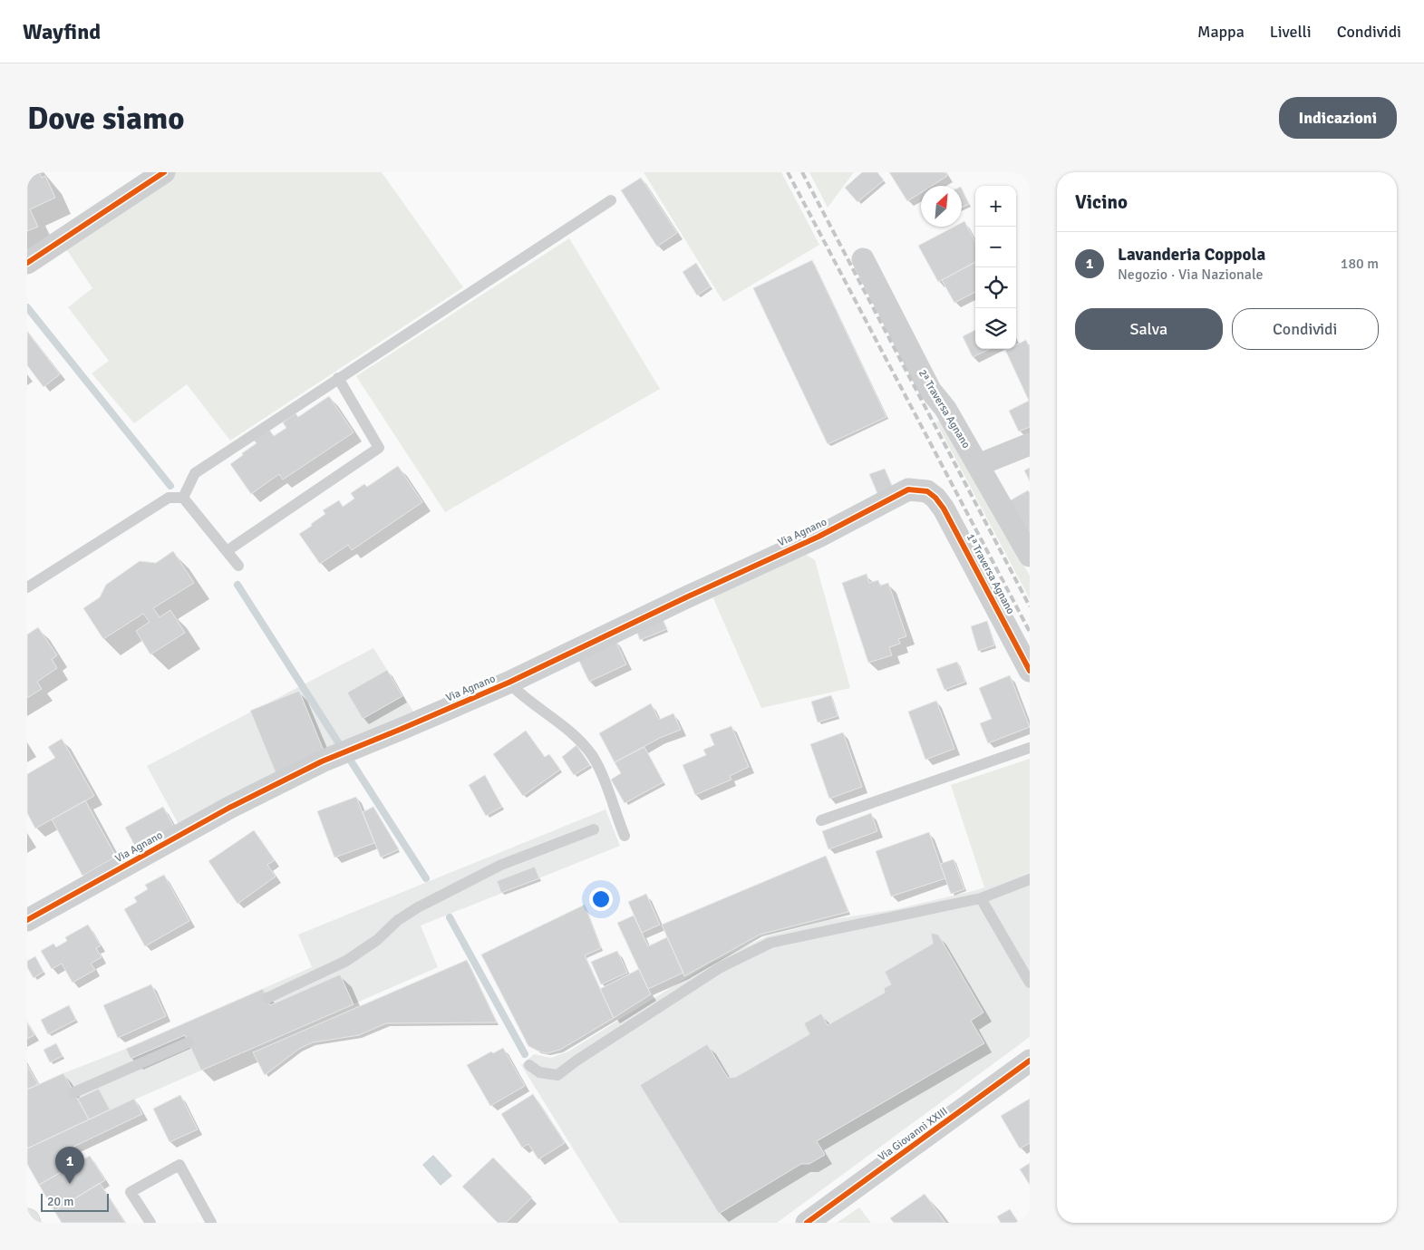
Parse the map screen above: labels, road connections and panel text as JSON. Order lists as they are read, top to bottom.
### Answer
{
  "streets": {
    "street": [
      "2ª Traversa Agnano",
      "Via Agnano",
      "1ª Traversa Agnano",
      "Via Giovanni XXIII"
    ]
  },
  "crossings": [
    ["Via Agnano", "1ª Traversa Agnano"]
  ],
  "scale_bar": "20 m",
  "north": "top right",
  "page": {
    "header": "Wayfind",
    "nav": ["Mappa", "Livelli", "Condividi"],
    "buttons": [
      "Indicazioni",
      ["Salva", "Condividi"]
    ],
    "title": "Dove siamo",
    "heading": "Vicino",
    "map_buttons": ["+", "−"],
    "list": [
      {
        "mark": "1",
        "name": "Lavanderia Coppola",
        "note": "Negozio · Via Nazionale",
        "value": "180 m"
      }
    ],
    "pins": "1",
    "scale": "20 m"
  }
}
